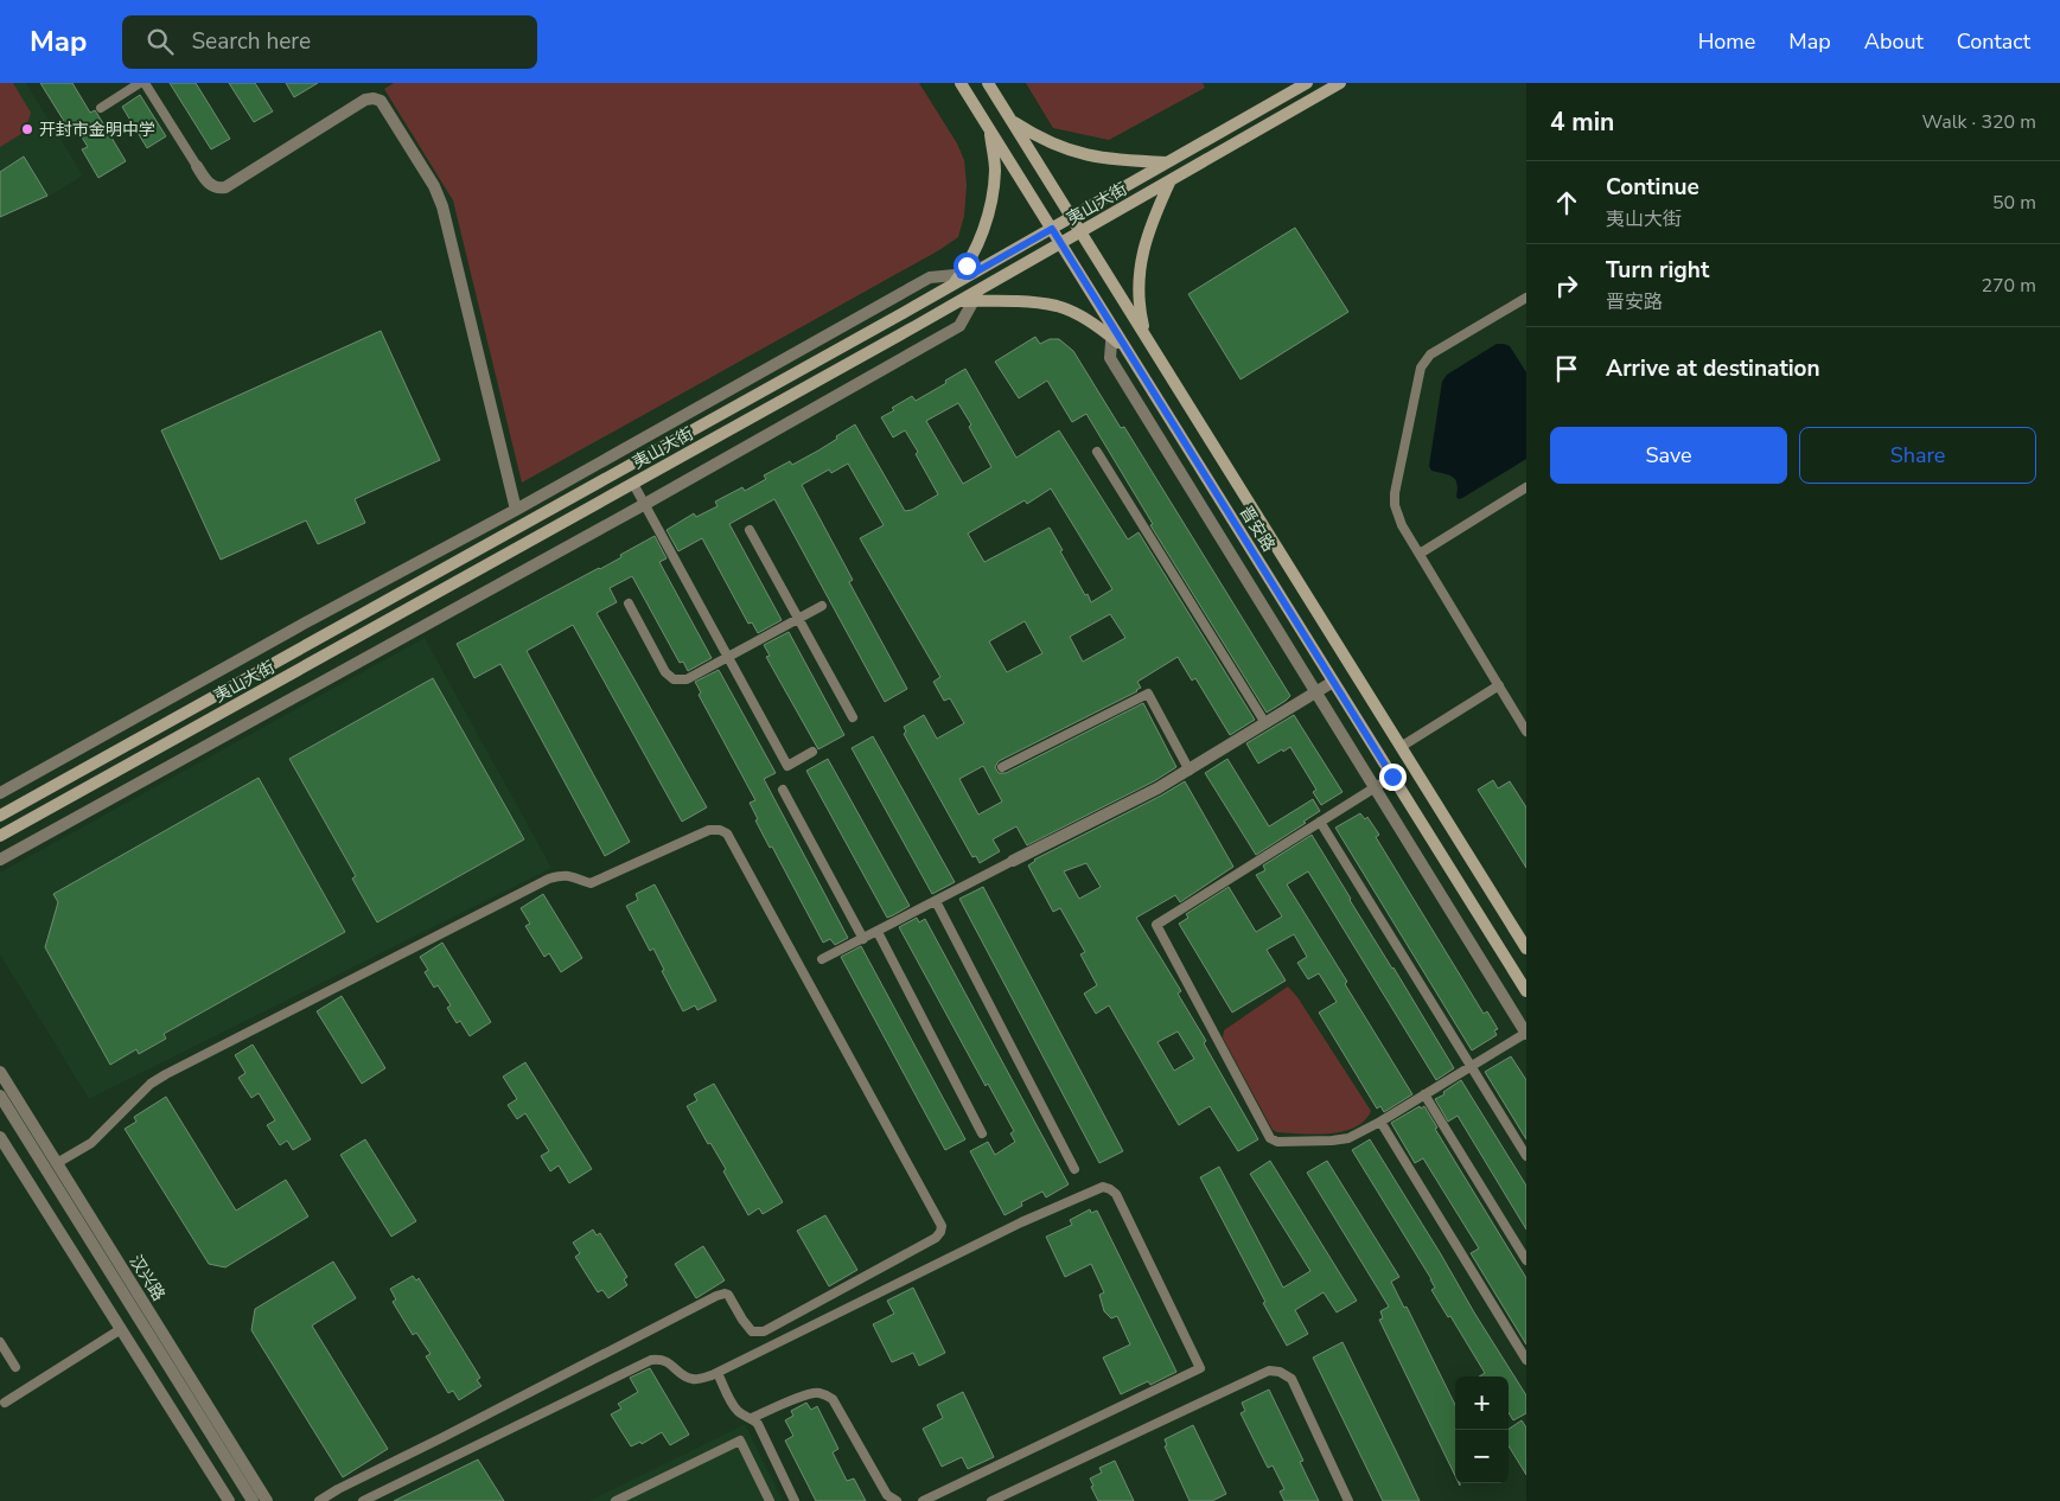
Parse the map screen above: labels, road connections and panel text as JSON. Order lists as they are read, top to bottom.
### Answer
{
  "streets": {
    "main road": ["夷山大街", "晋安路"],
    "street": ["汉兴路"]
  },
  "crossings": [
    ["夷山大街", "晋安路"]
  ],
  "places": ["开封市金明中学"],
  "page": {
    "header": "Map",
    "search": "Search here",
    "nav": [
      "Home",
      "Map",
      "About",
      "Contact"
    ],
    "heading": ["4 min", "Walk · 320 m"],
    "list": [
      ["Continue", "夷山大街", "50 m"],
      ["Turn right", "晋安路", "270 m"],
      "Arrive at destination"
    ],
    "buttons": ["Save", "Share"],
    "map_buttons": ["+", "−"]
  }
}
